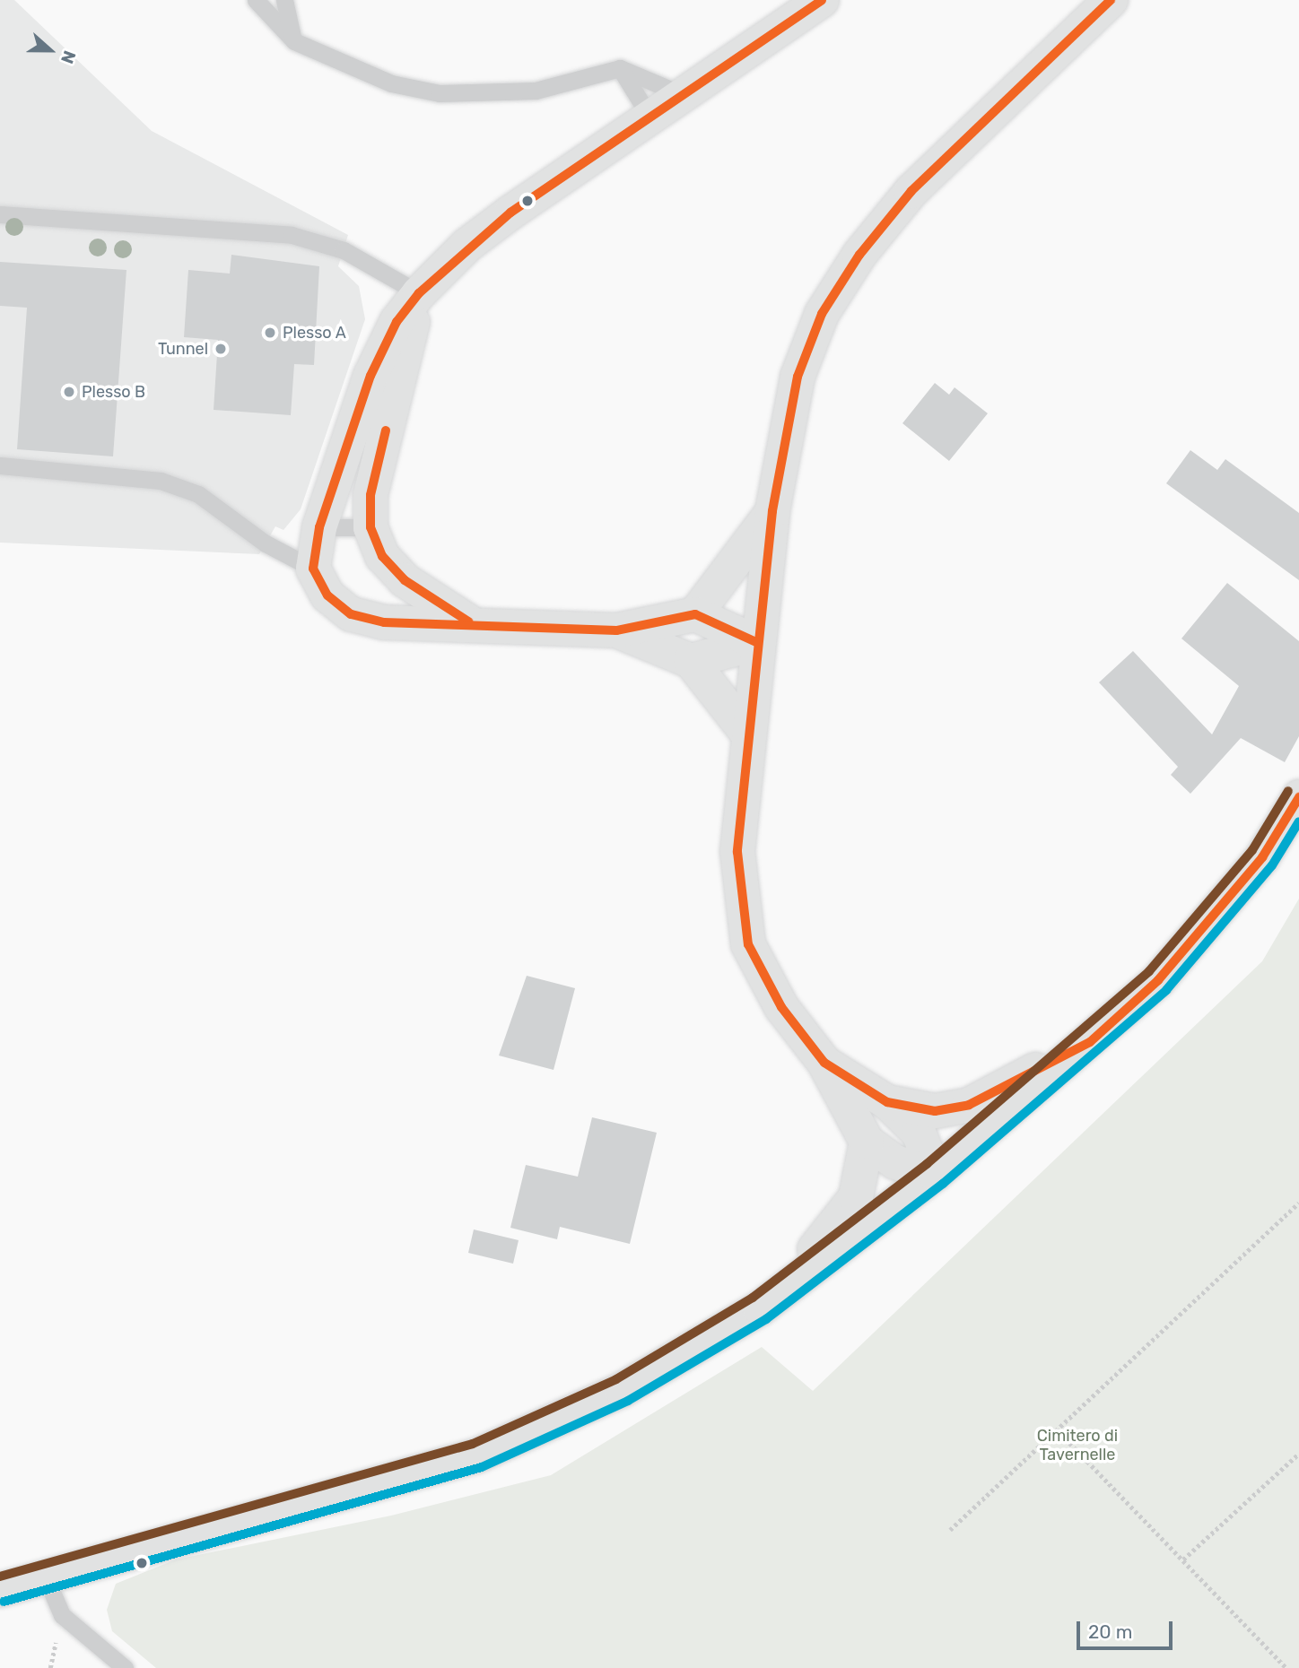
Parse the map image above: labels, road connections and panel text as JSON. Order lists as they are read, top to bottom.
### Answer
{
  "parks": ["Cimitero di Tavernelle"],
  "places": ["Plesso A", "Tunnel", "Plesso B"],
  "scale_bar": "20 m",
  "north": "right"
}
